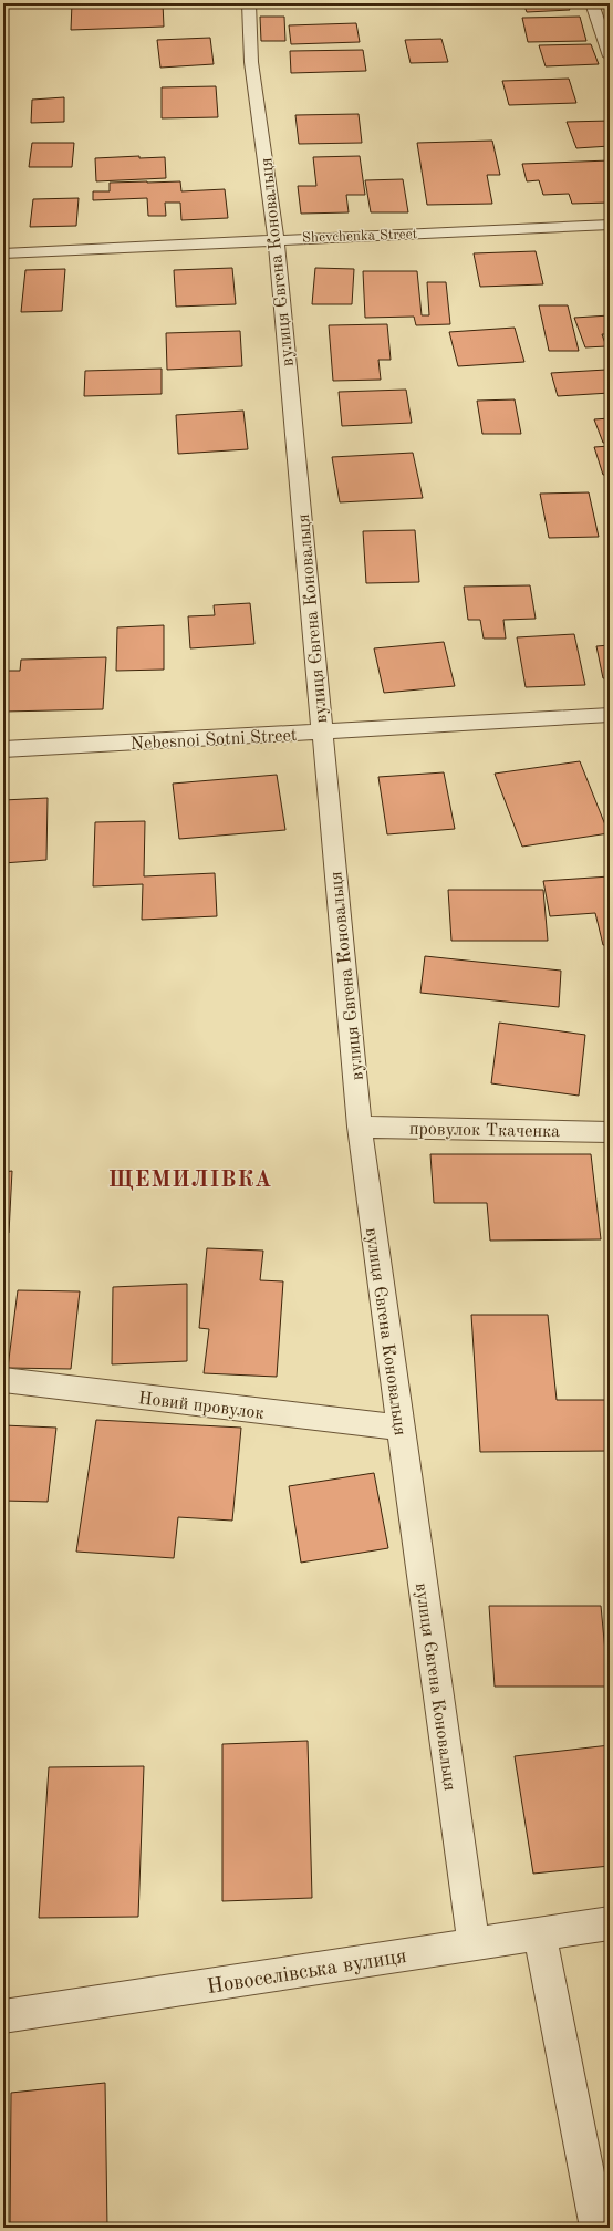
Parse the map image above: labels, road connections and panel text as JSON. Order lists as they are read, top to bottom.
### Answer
{
  "streets": {
    "street": [
      "Shevchenka Street",
      "вулиця Євгена Коновальця",
      "Nebesnoi Sotni Street",
      "провулок Ткаченка",
      "Новий провулок",
      "Новоселівська вулиця"
    ]
  },
  "crossings": [
    ["Shevchenka Street", "вулиця Євгена Коновальця"],
    ["вулиця Євгена Коновальця", "Nebesnoi Sotni Street"],
    ["вулиця Євгена Коновальця", "провулок Ткаченка"],
    ["вулиця Євгена Коновальця", "Новий провулок"],
    ["вулиця Євгена Коновальця", "Новоселівська вулиця"]
  ],
  "districts": ["ЩЕМИЛІВКА"]
}
